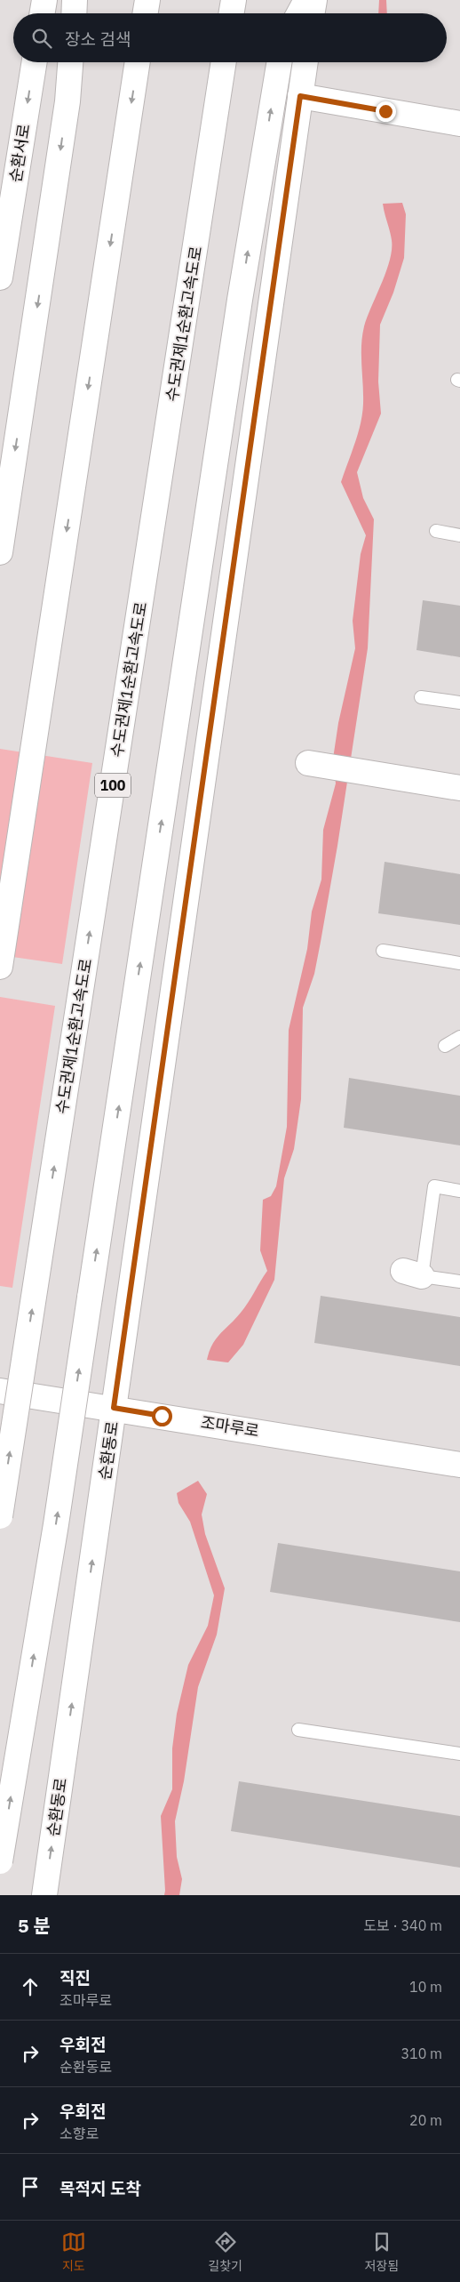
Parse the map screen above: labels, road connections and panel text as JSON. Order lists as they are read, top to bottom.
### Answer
{
  "streets": {
    "main road": [
      "순환서로",
      "수도권제1순환고속도로",
      "100",
      "조마루로",
      "순환동로"
    ]
  },
  "crossings": [
    ["조마루로", "순환동로"]
  ],
  "page": {
    "search": "장소 검색",
    "heading": ["5 분", "도보 · 340 m"],
    "list": [
      ["직진", "조마루로", "10 m"],
      ["우회전", "순환동로", "310 m"],
      ["우회전", "소향로", "20 m"],
      "목적지 도착"
    ],
    "nav": ["지도", "길찾기", "저장됨"]
  }
}
